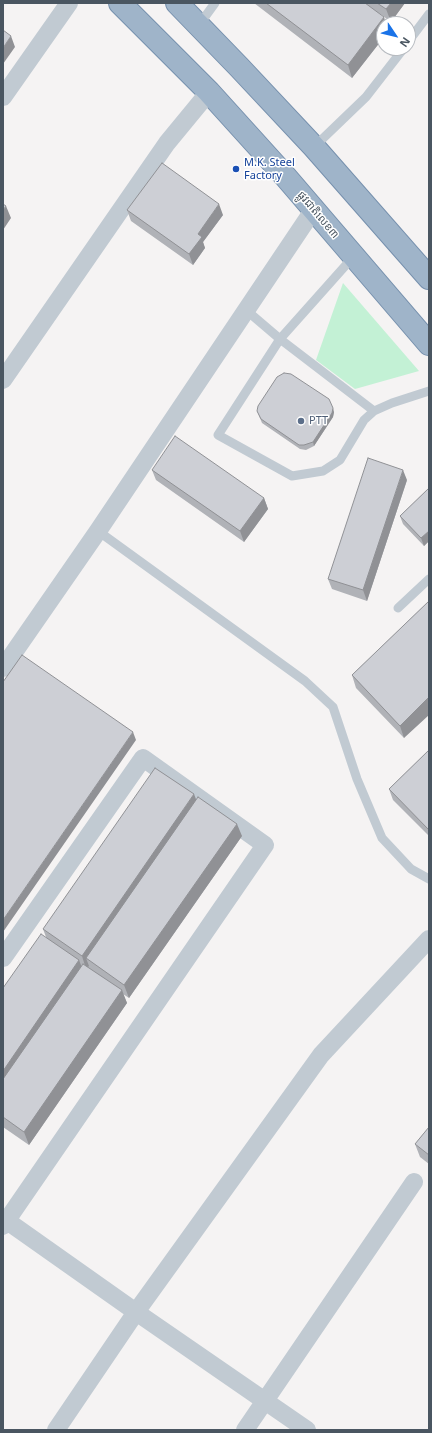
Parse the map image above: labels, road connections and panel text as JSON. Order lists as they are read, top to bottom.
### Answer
{
  "streets": {
    "highway": ["ផ្លូវជាតិលេខ៣"]
  },
  "places": ["M.K. Steel Factory", "PTT"],
  "north": "bottom right"
}
